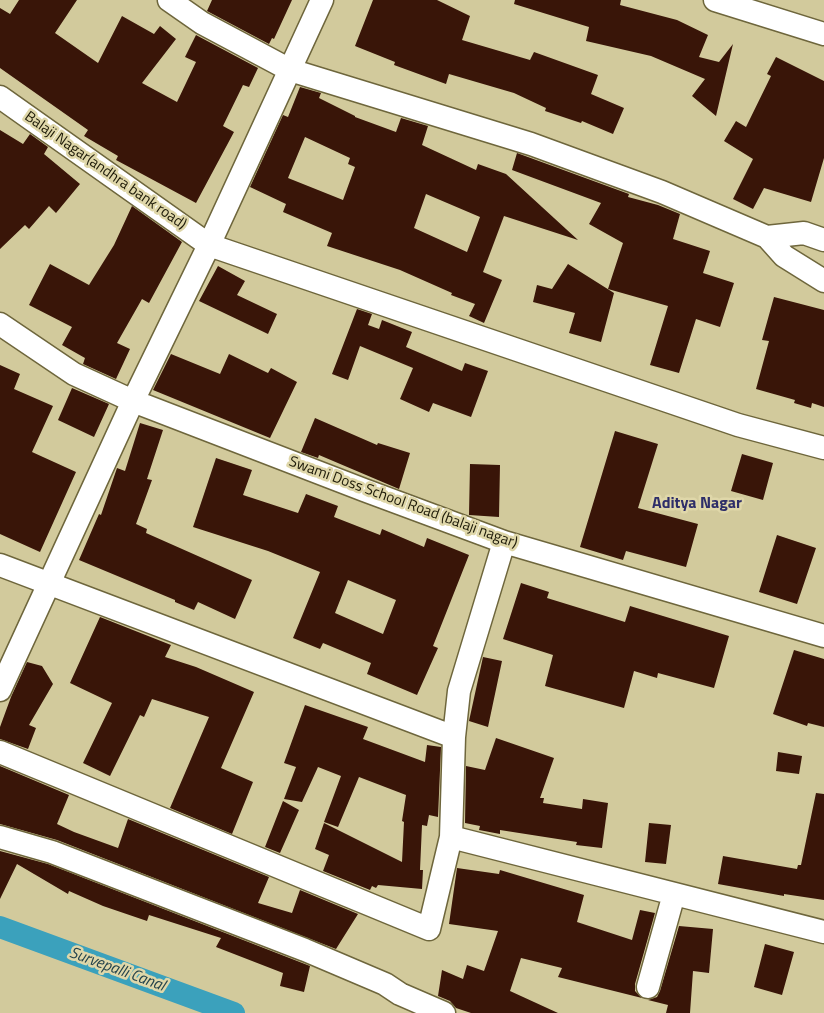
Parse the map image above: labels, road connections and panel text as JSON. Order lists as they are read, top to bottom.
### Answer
{
  "streets": {
    "street": ["Balaji Nagar(andhra bank road)", "Swami Doss School Road (balaji nagar)"]
  },
  "districts": ["Aditya Nagar"],
  "water": ["Survepalli Canal"]
}
